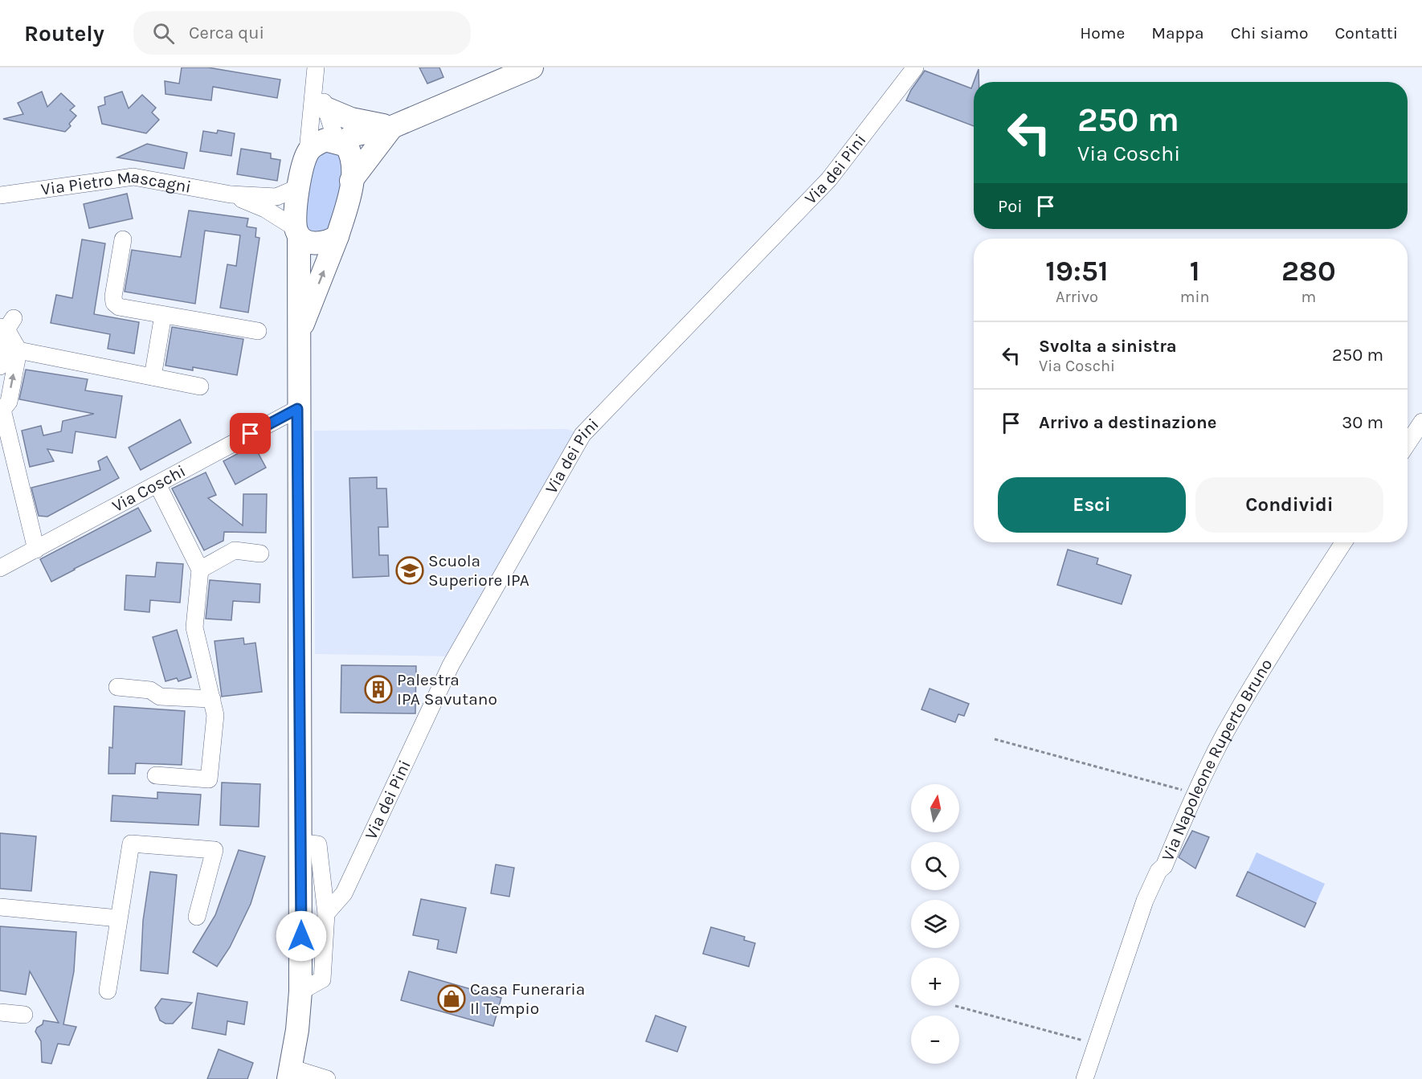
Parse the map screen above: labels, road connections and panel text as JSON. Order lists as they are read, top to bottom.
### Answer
{
  "streets": {
    "street": [
      "Via dei Pini",
      "Via Pietro Mascagni",
      "Via Coschi",
      "Via Napoleone Ruperto Bruno"
    ]
  },
  "places": {
    "school or university": ["Scuola Superiore IPA"],
    "building": ["Palestra IPA Savutano"],
    "shop": ["Casa Funeraria Il Tempio"]
  },
  "north": "top",
  "page": {
    "header": "Routely",
    "search": "Cerca qui",
    "nav": [
      "Home",
      "Mappa",
      "Chi siamo",
      "Contatti"
    ],
    "turn": ["250 m", "Via Coschi"],
    "then": "Poi",
    "eta": [
      "19:51",
      "Arrivo",
      "1",
      "min",
      "280",
      "m"
    ],
    "list": [
      {
        "name": "Svolta a sinistra",
        "note": "Via Coschi",
        "value": "250 m"
      },
      {
        "name": "Arrivo a destinazione",
        "value": "30 m"
      }
    ],
    "buttons": ["Esci", "Condividi"],
    "map_buttons": ["+", "−"]
  }
}
